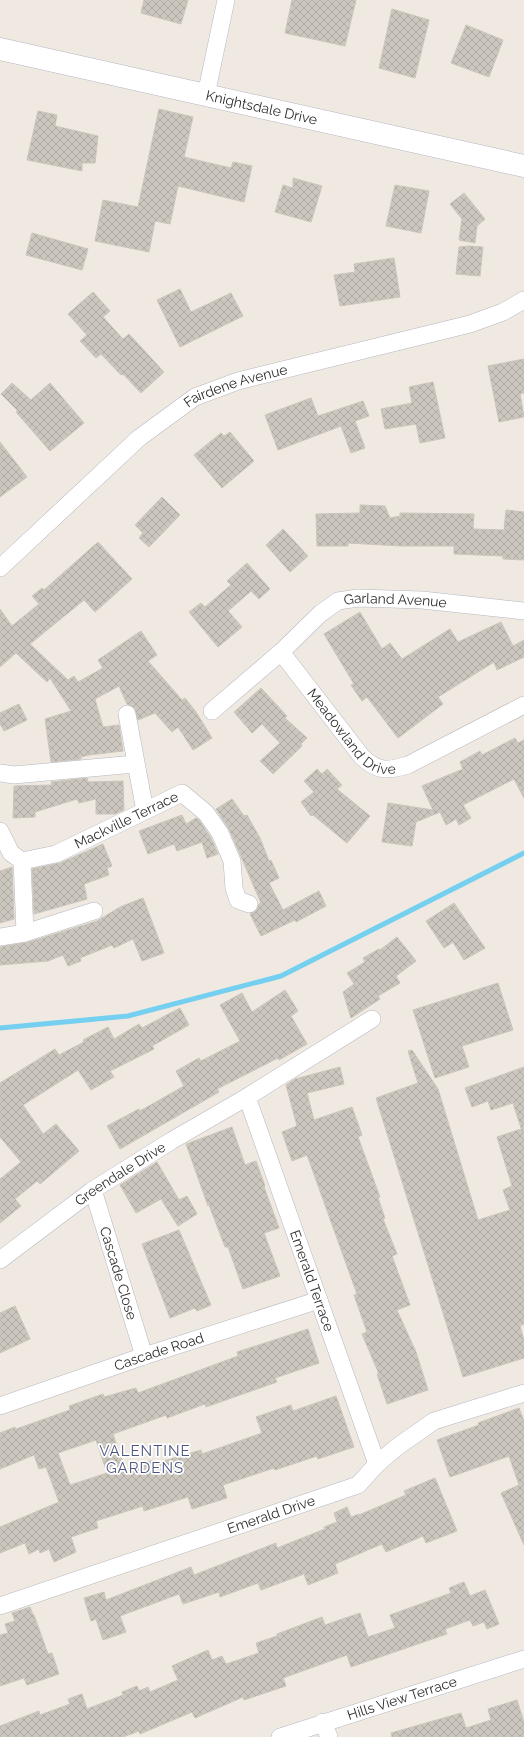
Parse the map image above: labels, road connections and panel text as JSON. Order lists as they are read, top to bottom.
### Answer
{
  "streets": {
    "main road": ["Knightsdale Drive"],
    "street": [
      "Fairdene Avenue",
      "Garland Avenue",
      "Meadowland Drive",
      "Mackville Terrace",
      "Greendale Drive",
      "Cascade Close",
      "Emerald Terrace",
      "Cascade Road",
      "Emerald Drive",
      "Hills View Terrace"
    ]
  },
  "crossings": [
    ["Garland Avenue", "Meadowland Drive"],
    ["Greendale Drive", "Cascade Close"],
    ["Greendale Drive", "Emerald Terrace"],
    ["Cascade Close", "Cascade Road"],
    ["Emerald Terrace", "Cascade Road"],
    ["Emerald Terrace", "Emerald Drive"]
  ],
  "districts": ["VALENTINE GARDENS"]
}
